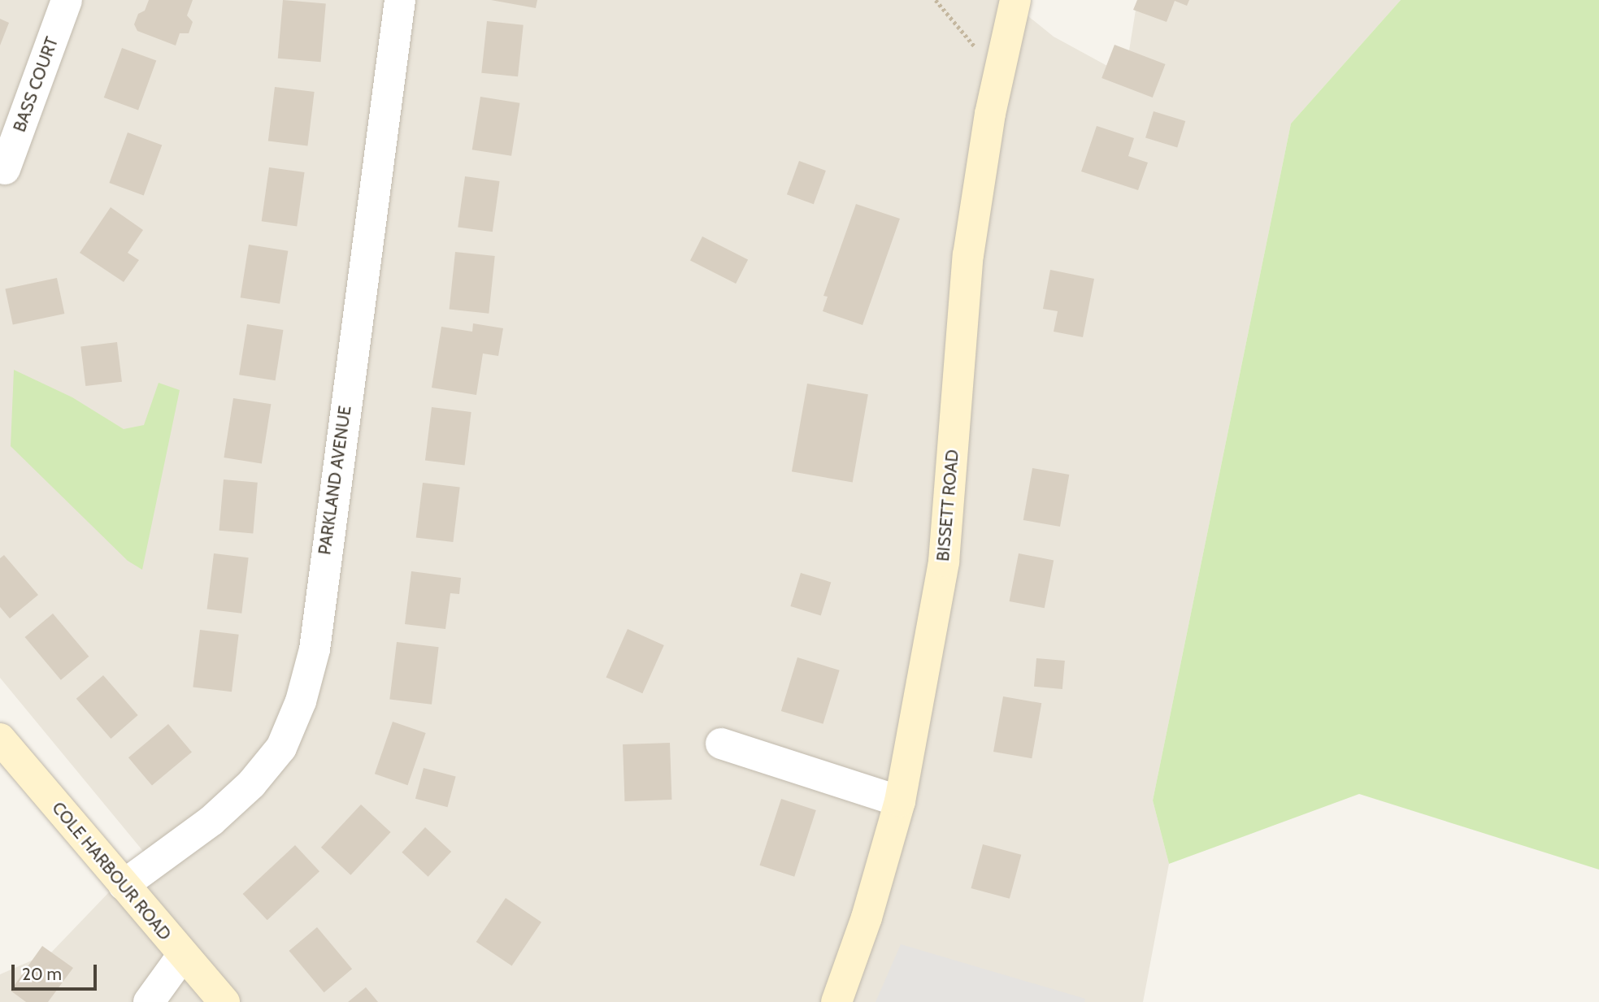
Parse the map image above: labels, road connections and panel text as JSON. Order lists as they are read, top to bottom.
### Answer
{
  "streets": {
    "main road": ["BISSETT ROAD", "COLE HARBOUR ROAD"],
    "street": ["BASS COURT", "PARKLAND AVENUE"]
  },
  "crossings": [
    ["PARKLAND AVENUE", "COLE HARBOUR ROAD"]
  ],
  "scale_bar": "20 m"
}
